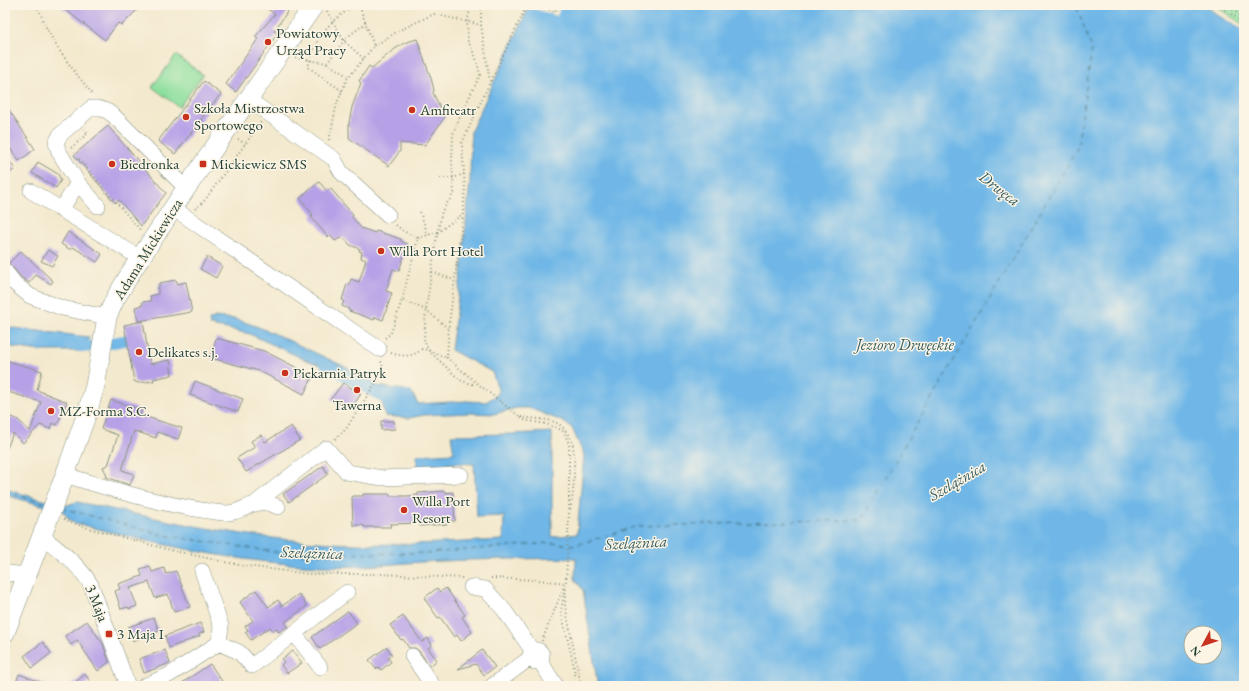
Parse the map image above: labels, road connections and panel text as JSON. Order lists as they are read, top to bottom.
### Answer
{
  "streets": {
    "main road": ["Adama Mickiewicza"],
    "street": ["3 Maja"]
  },
  "crossings": [
    ["Adama Mickiewicza", "3 Maja"]
  ],
  "water": ["Drwęca", "Jezioro Drwęckie", "Szelążnica"],
  "places": {
    "other": [
      "Powiatowy Urząd Pracy",
      "Amfiteatr",
      "Szkoła Mistrzostwa Sportowego",
      "Biedronka",
      "Willa Port Hotel",
      "Delikates s.j.",
      "Piekarnia Patryk",
      "Tawerna",
      "MZ-Forma S.C.",
      "Willa Port Resort"
    ],
    "transit": ["Mickiewicz SMS", "3 Maja I"]
  },
  "north": "bottom left"
}
